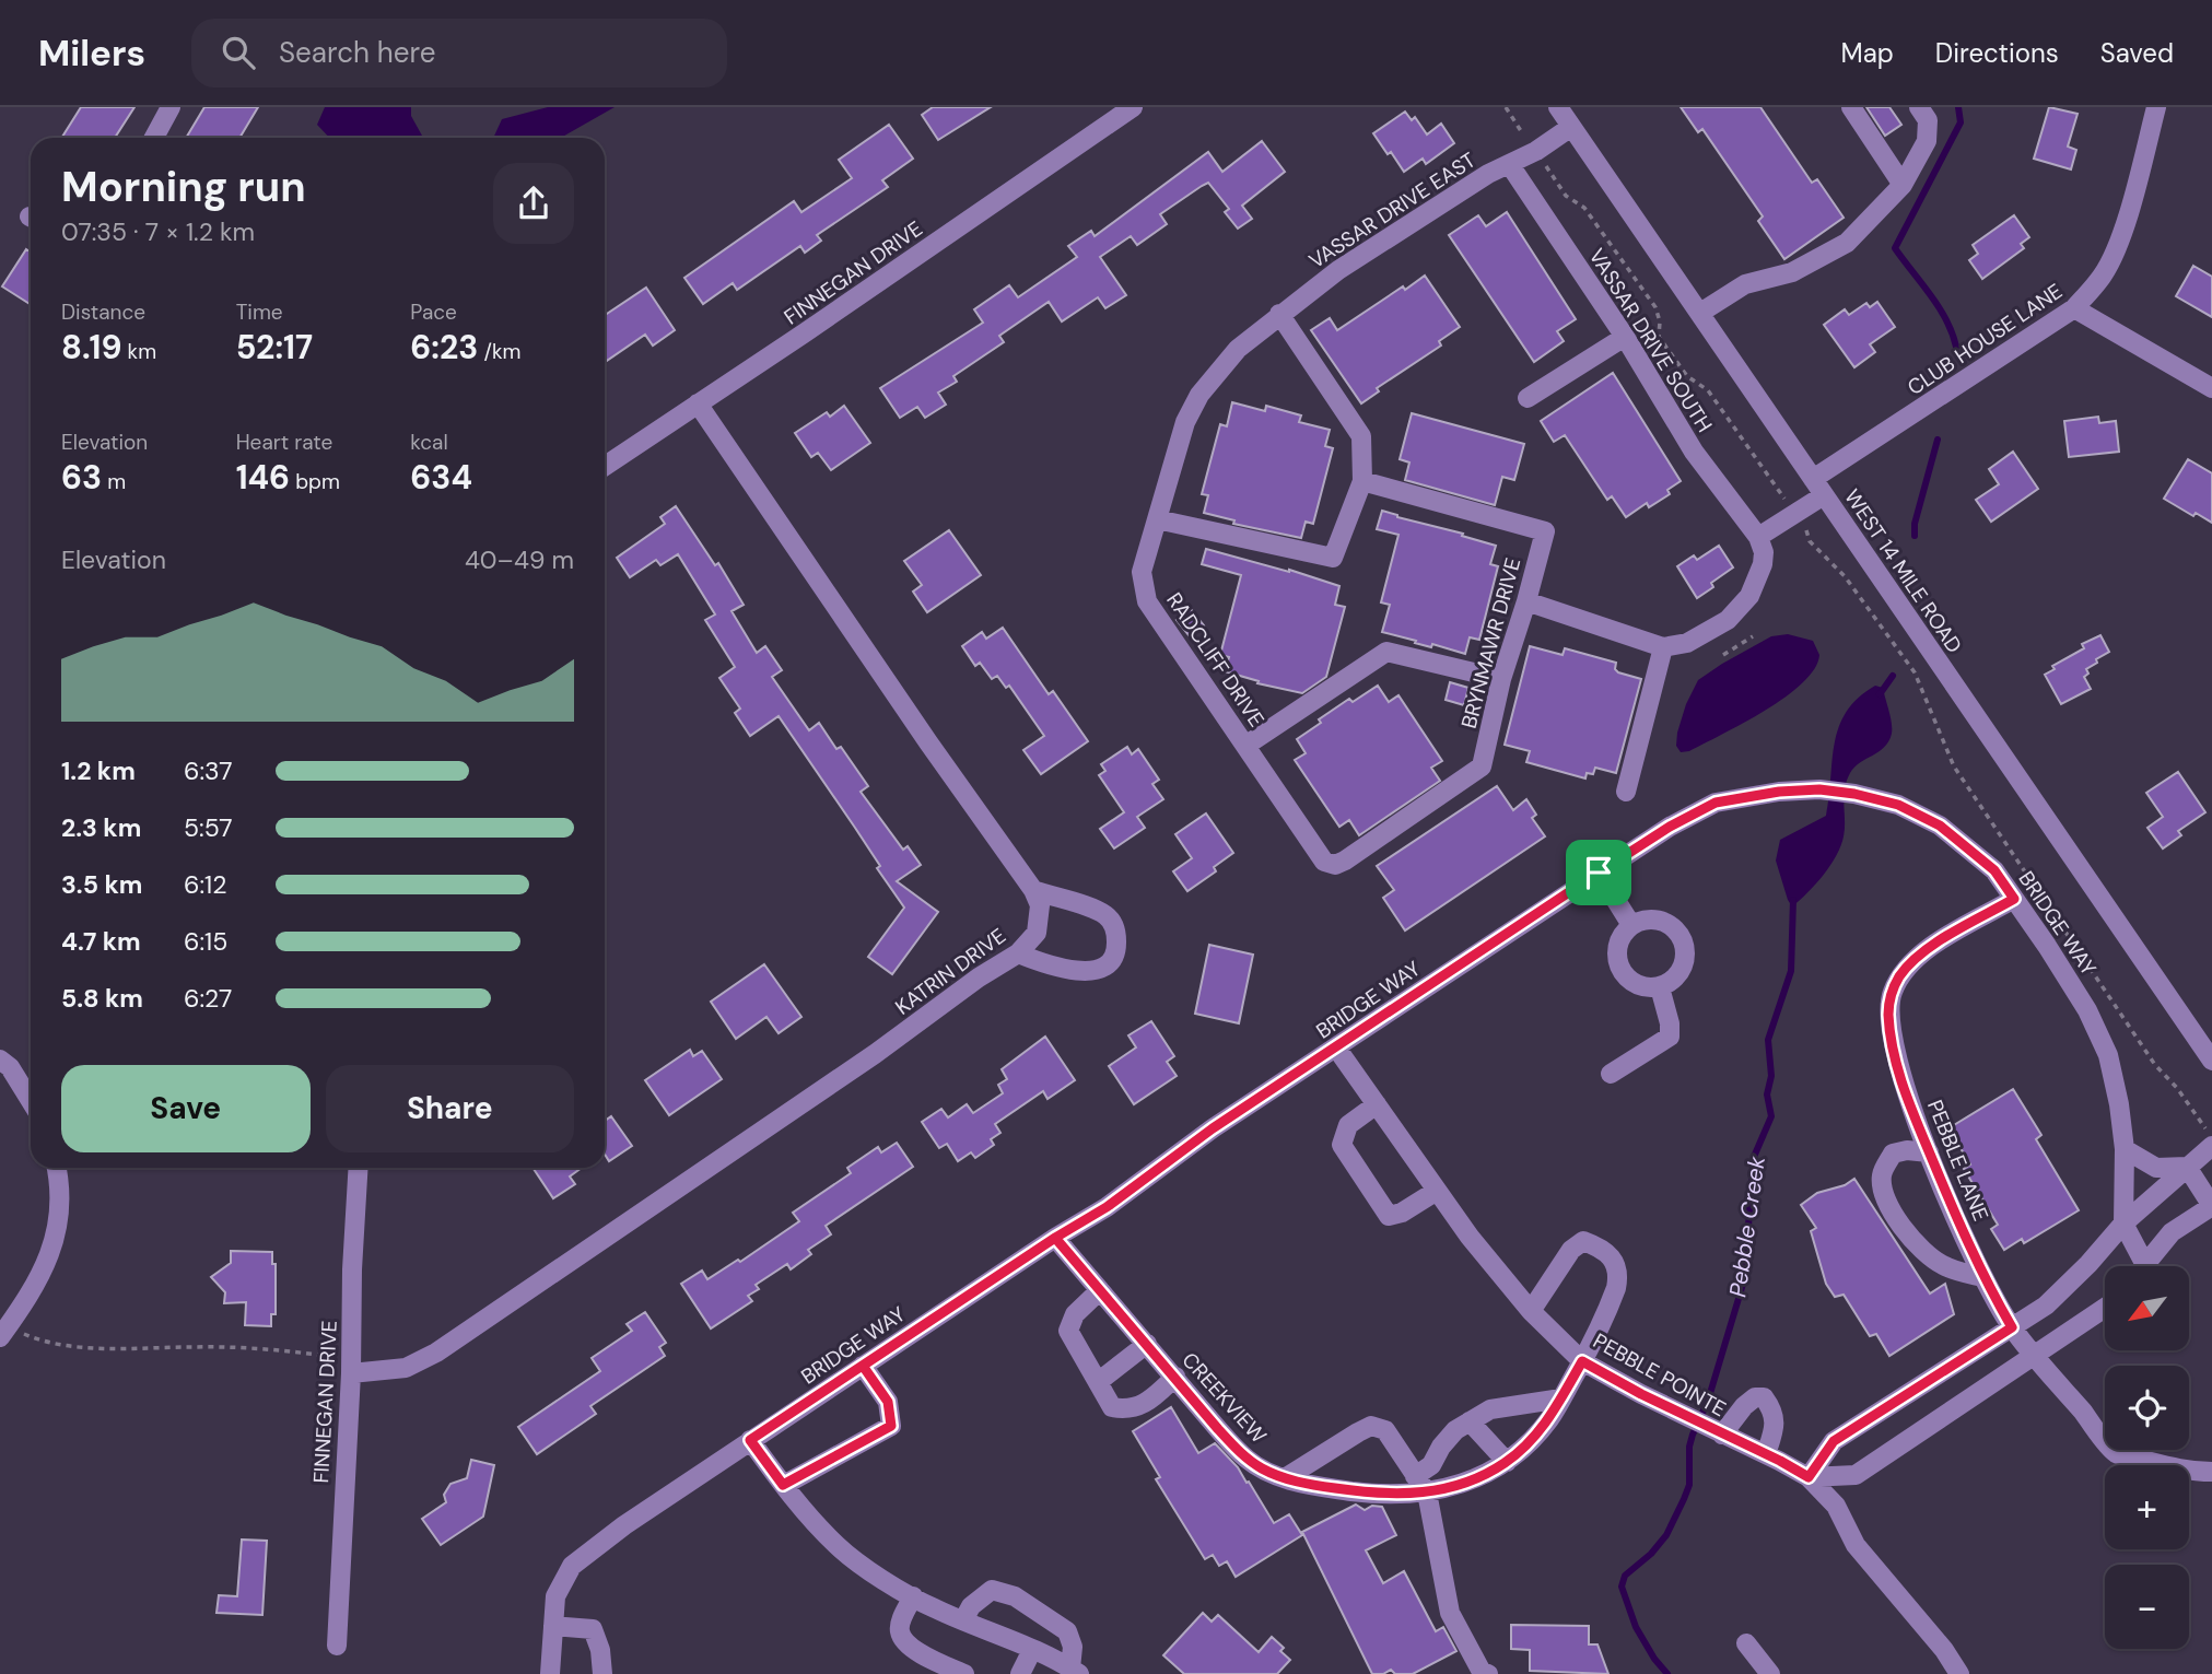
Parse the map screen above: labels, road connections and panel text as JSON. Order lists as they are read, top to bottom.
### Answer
{
  "streets": {
    "street": [
      "VASSAR DRIVE EAST",
      "FINNEGAN DRIVE",
      "CLUB HOUSE LANE",
      "VASSAR DRIVE SOUTH",
      "WEST 14 MILE ROAD",
      "BRYNMAWR DRIVE",
      "RADCLIFF DRIVE",
      "BRIDGE WAY",
      "KATRIN DRIVE",
      "PEBBLE LANE",
      "PEBBLE POINTE",
      "CREEKVIEW"
    ]
  },
  "crossings": [
    ["VASSAR DRIVE EAST", "VASSAR DRIVE SOUTH"],
    ["VASSAR DRIVE EAST", "WEST 14 MILE ROAD"],
    ["VASSAR DRIVE EAST", "RADCLIFF DRIVE"],
    ["FINNEGAN DRIVE", "KATRIN DRIVE"],
    ["CLUB HOUSE LANE", "WEST 14 MILE ROAD"],
    ["BRYNMAWR DRIVE", "RADCLIFF DRIVE"],
    ["BRIDGE WAY", "PEBBLE LANE"],
    ["BRIDGE WAY", "PEBBLE POINTE"],
    ["BRIDGE WAY", "CREEKVIEW"],
    ["PEBBLE POINTE", "CREEKVIEW"]
  ],
  "water": ["Pebble Creek"],
  "north": "bottom left",
  "page": {
    "header": "Milers",
    "search": "Search here",
    "nav": ["Map", "Directions", "Saved"],
    "heading": ["Morning run", "07:35 · 7 × 1.2 km"],
    "stats": [
      ["Distance", "8.19 km"],
      ["Time", "52:17"],
      ["Pace", "6:23 /km"],
      ["Elevation", "63 m"],
      ["Heart rate", "146 bpm"],
      ["kcal", "634"]
    ],
    "chart": ["Elevation", "40–49 m"],
    "list": [
      {
        "name": "1.2 km",
        "note": "6:37"
      },
      {
        "name": "2.3 km",
        "note": "5:57"
      },
      {
        "name": "3.5 km",
        "note": "6:12"
      },
      {
        "name": "4.7 km",
        "note": "6:15"
      },
      {
        "name": "5.8 km",
        "note": "6:27"
      }
    ],
    "buttons": ["Save", "Share"],
    "map_buttons": ["+", "−"]
  }
}
